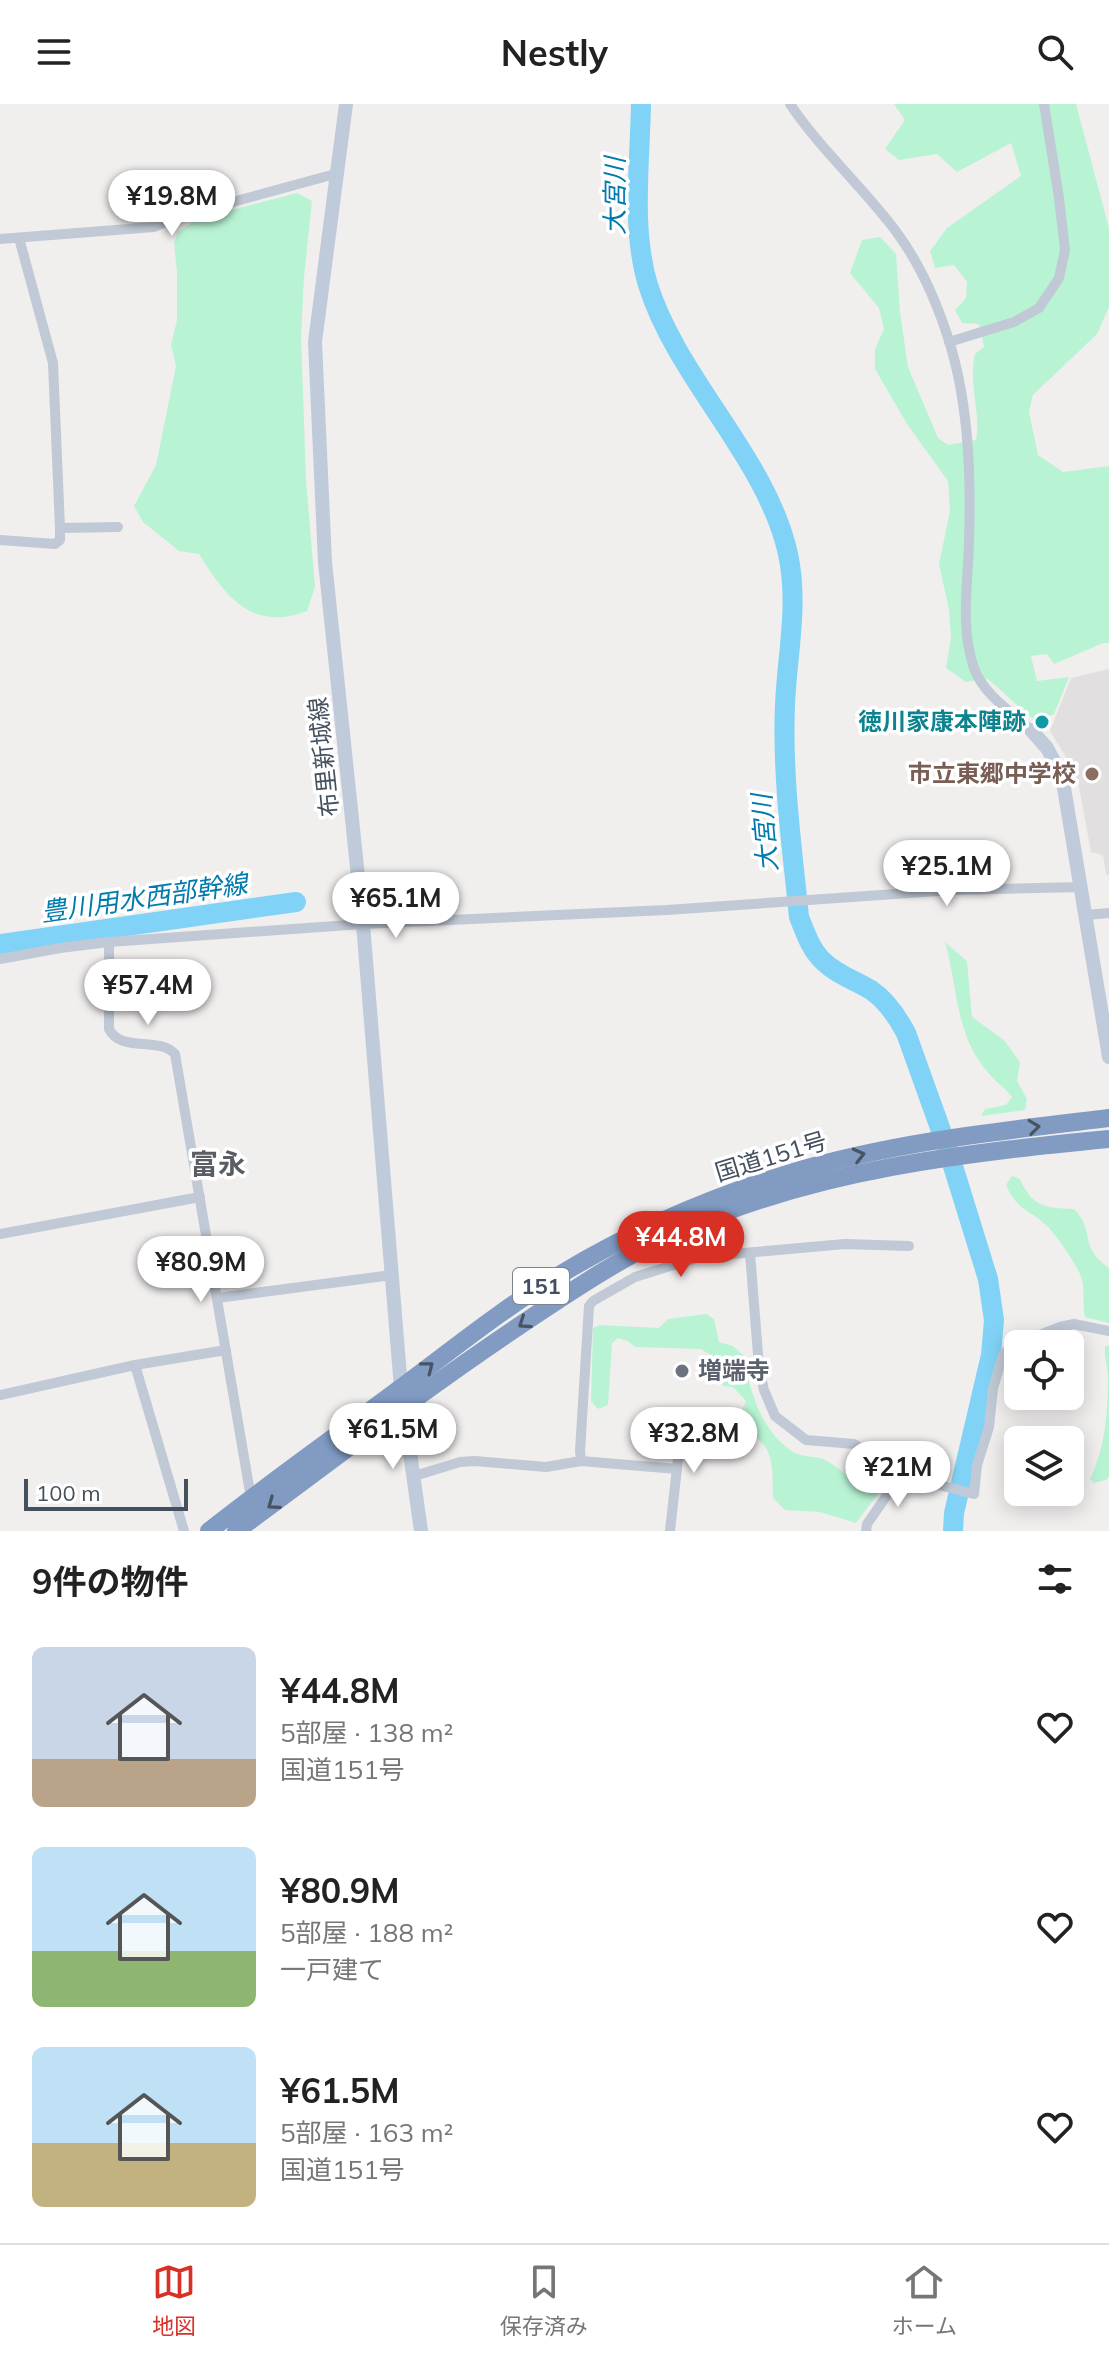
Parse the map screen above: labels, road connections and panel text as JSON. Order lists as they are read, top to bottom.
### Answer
{
  "streets": {
    "highway": ["国道151号", "151"],
    "main road": ["布里新城線"]
  },
  "crossings": [
    ["布里新城線", "国道151号"]
  ],
  "districts": ["富永"],
  "water": ["大宮川", "豊川用水西部幹線"],
  "places": ["徳川家康本陣跡", "市立東郷中学校", "増端寺"],
  "scale_bar": "100 m",
  "page": {
    "header": "Nestly",
    "price": [
      "¥19.8M",
      "¥25.1M",
      "¥65.1M",
      "¥57.4M",
      "¥44.8M",
      "¥80.9M",
      "¥61.5M",
      "¥32.8M",
      "¥21M"
    ],
    "scale": "100 m",
    "heading": "9件の物件",
    "list": [
      {
        "name": "¥44.8M",
        "note": "5部屋 · 138 m² · 国道151号"
      },
      {
        "name": "¥80.9M",
        "note": "5部屋 · 188 m² · 一戸建て"
      },
      {
        "name": "¥61.5M",
        "note": "5部屋 · 163 m² · 国道151号"
      }
    ],
    "tabs": ["地図", "保存済み", "ホーム"]
  }
}
